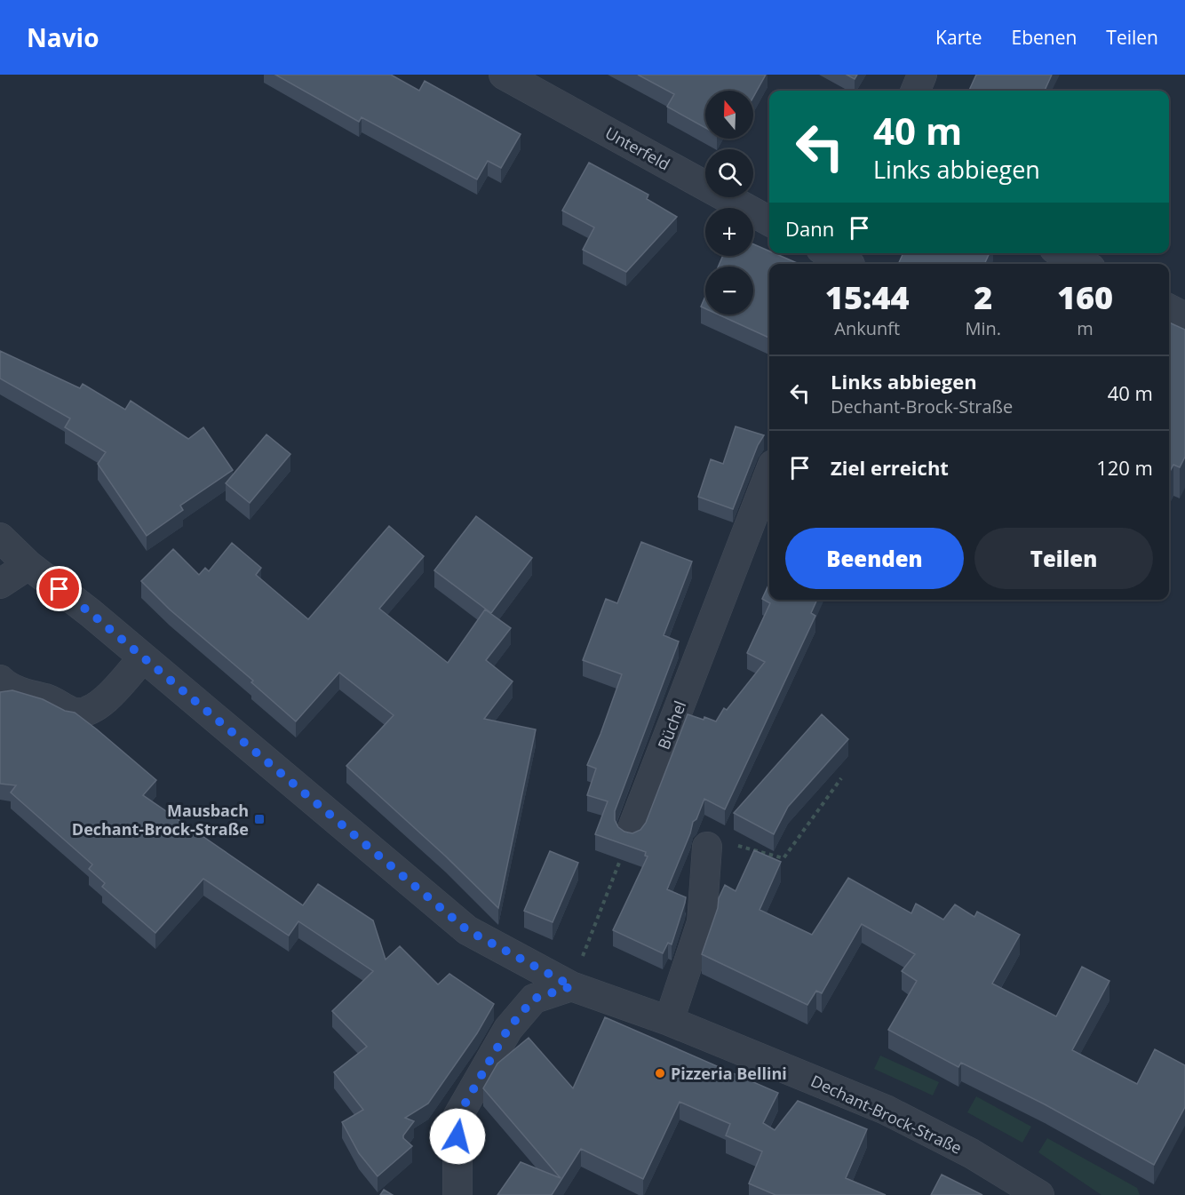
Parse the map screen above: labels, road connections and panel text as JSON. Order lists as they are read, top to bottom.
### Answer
{
  "streets": {
    "street": ["Unterfeld", "Büchel", "Dechant-Brock-Straße"]
  },
  "places": {
    "transit": ["Mausbach Dechant-Brock-Straße"],
    "other": ["Pizzeria Bellini"]
  },
  "north": "top",
  "page": {
    "header": "Navio",
    "nav": ["Karte", "Ebenen", "Teilen"],
    "map_buttons": ["+", "−"],
    "turn": ["40 m", "Links abbiegen"],
    "then": "Dann",
    "eta": [
      "15:44",
      "Ankunft",
      "2",
      "Min.",
      "160",
      "m"
    ],
    "list": [
      {
        "name": "Links abbiegen",
        "note": "Dechant-Brock-Straße",
        "value": "40 m"
      },
      {
        "name": "Ziel erreicht",
        "value": "120 m"
      }
    ],
    "buttons": ["Beenden", "Teilen"]
  }
}
